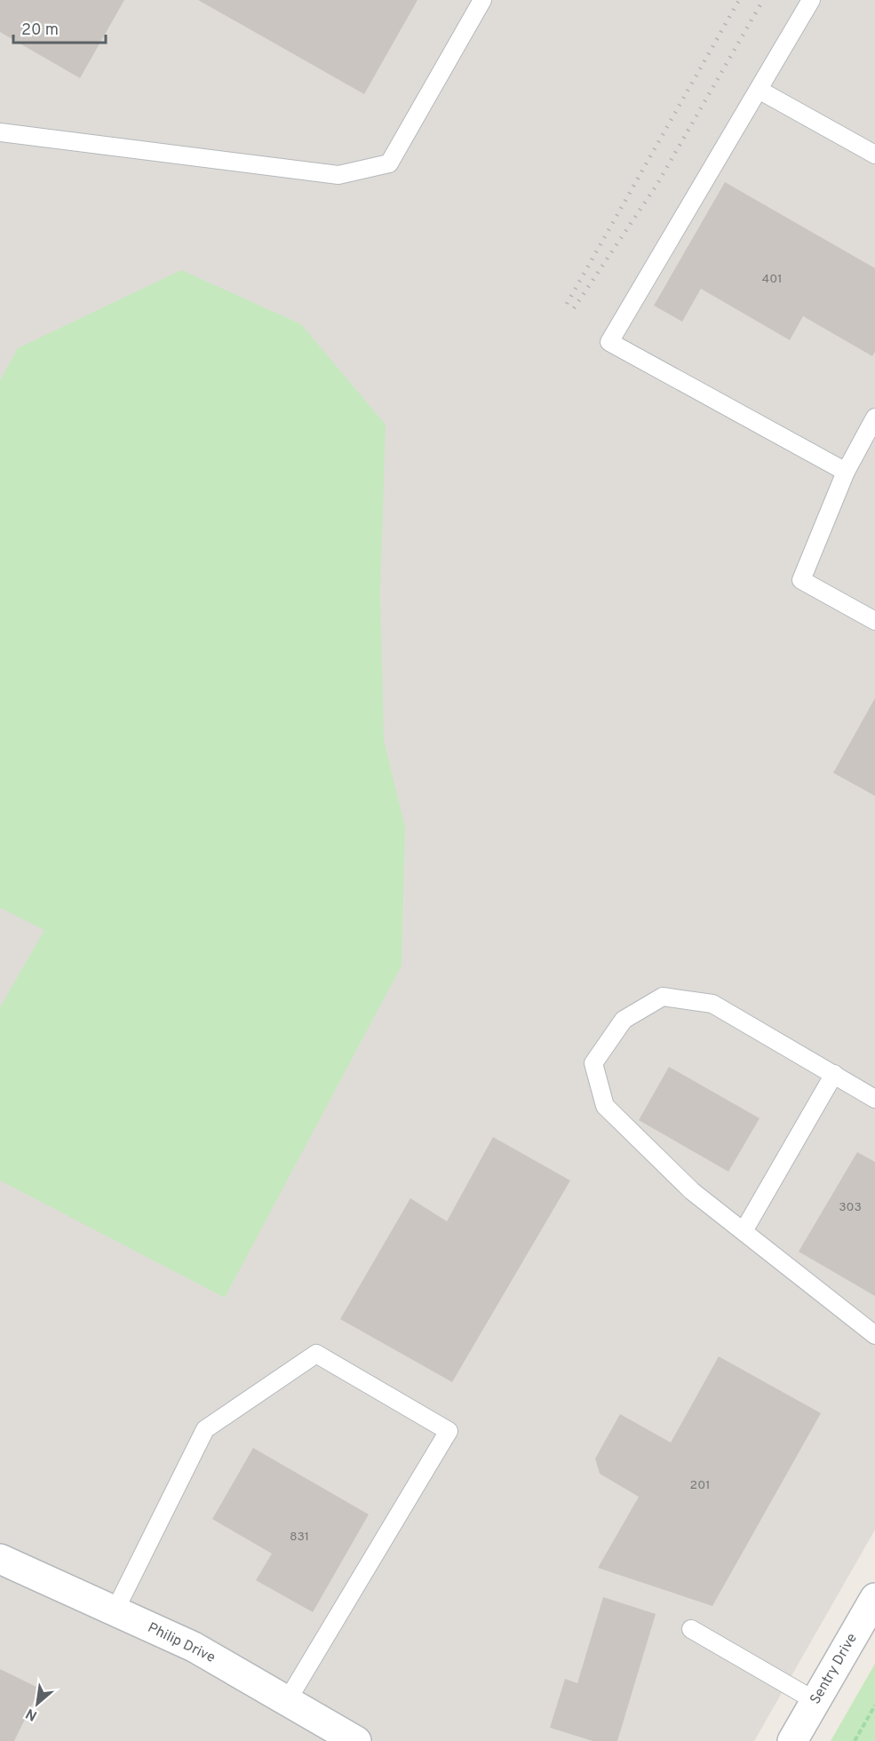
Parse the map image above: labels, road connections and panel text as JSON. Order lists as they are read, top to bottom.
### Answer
{
  "streets": {
    "street": ["Philip Drive", "Sentry Drive"]
  },
  "house_numbers": [
    "401",
    "303",
    "201",
    "831"
  ],
  "scale_bar": "20 m",
  "north": "bottom left"
}
